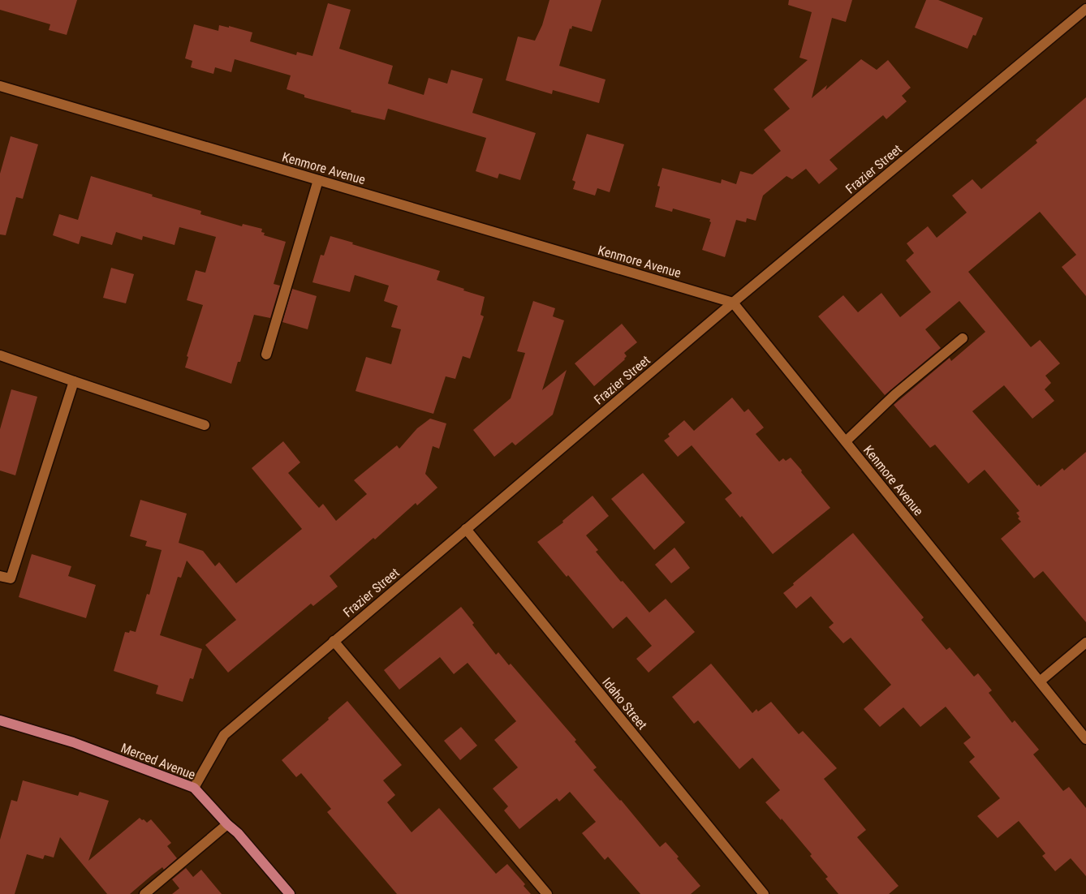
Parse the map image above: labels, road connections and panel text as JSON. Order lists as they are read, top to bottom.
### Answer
{
  "streets": {
    "main road": ["Merced Avenue"],
    "street": ["Kenmore Avenue", "Frazier Street", "Idaho Street"]
  },
  "crossings": [
    ["Kenmore Avenue", "Frazier Street"],
    ["Frazier Street", "Idaho Street"],
    ["Frazier Street", "Merced Avenue"]
  ]
}
